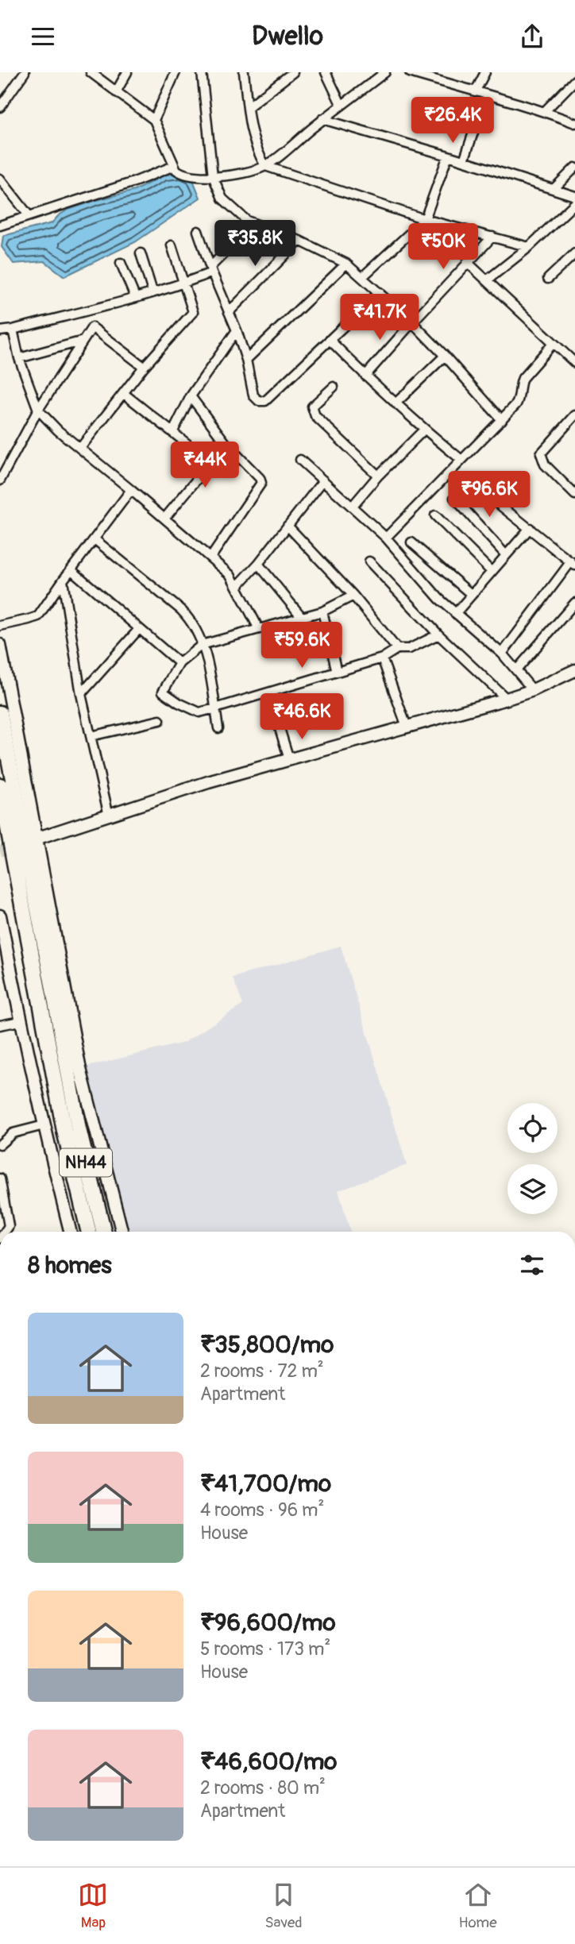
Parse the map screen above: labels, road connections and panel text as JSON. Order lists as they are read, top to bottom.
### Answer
{
  "streets": {
    "highway": ["NH44"]
  },
  "page": {
    "header": "Dwello",
    "price": [
      "₹26.4K",
      "₹35.8K",
      "₹50K",
      "₹41.7K",
      "₹44K",
      "₹96.6K",
      "₹59.6K",
      "₹46.6K"
    ],
    "heading": "8 homes",
    "list": [
      {
        "name": "₹35,800/mo",
        "note": "2 rooms · 72 m² · Apartment"
      },
      {
        "name": "₹41,700/mo",
        "note": "4 rooms · 96 m² · House"
      },
      {
        "name": "₹96,600/mo",
        "note": "5 rooms · 173 m² · House"
      },
      {
        "name": "₹46,600/mo",
        "note": "2 rooms · 80 m² · Apartment"
      }
    ],
    "tabs": ["Map", "Saved", "Home"]
  }
}
